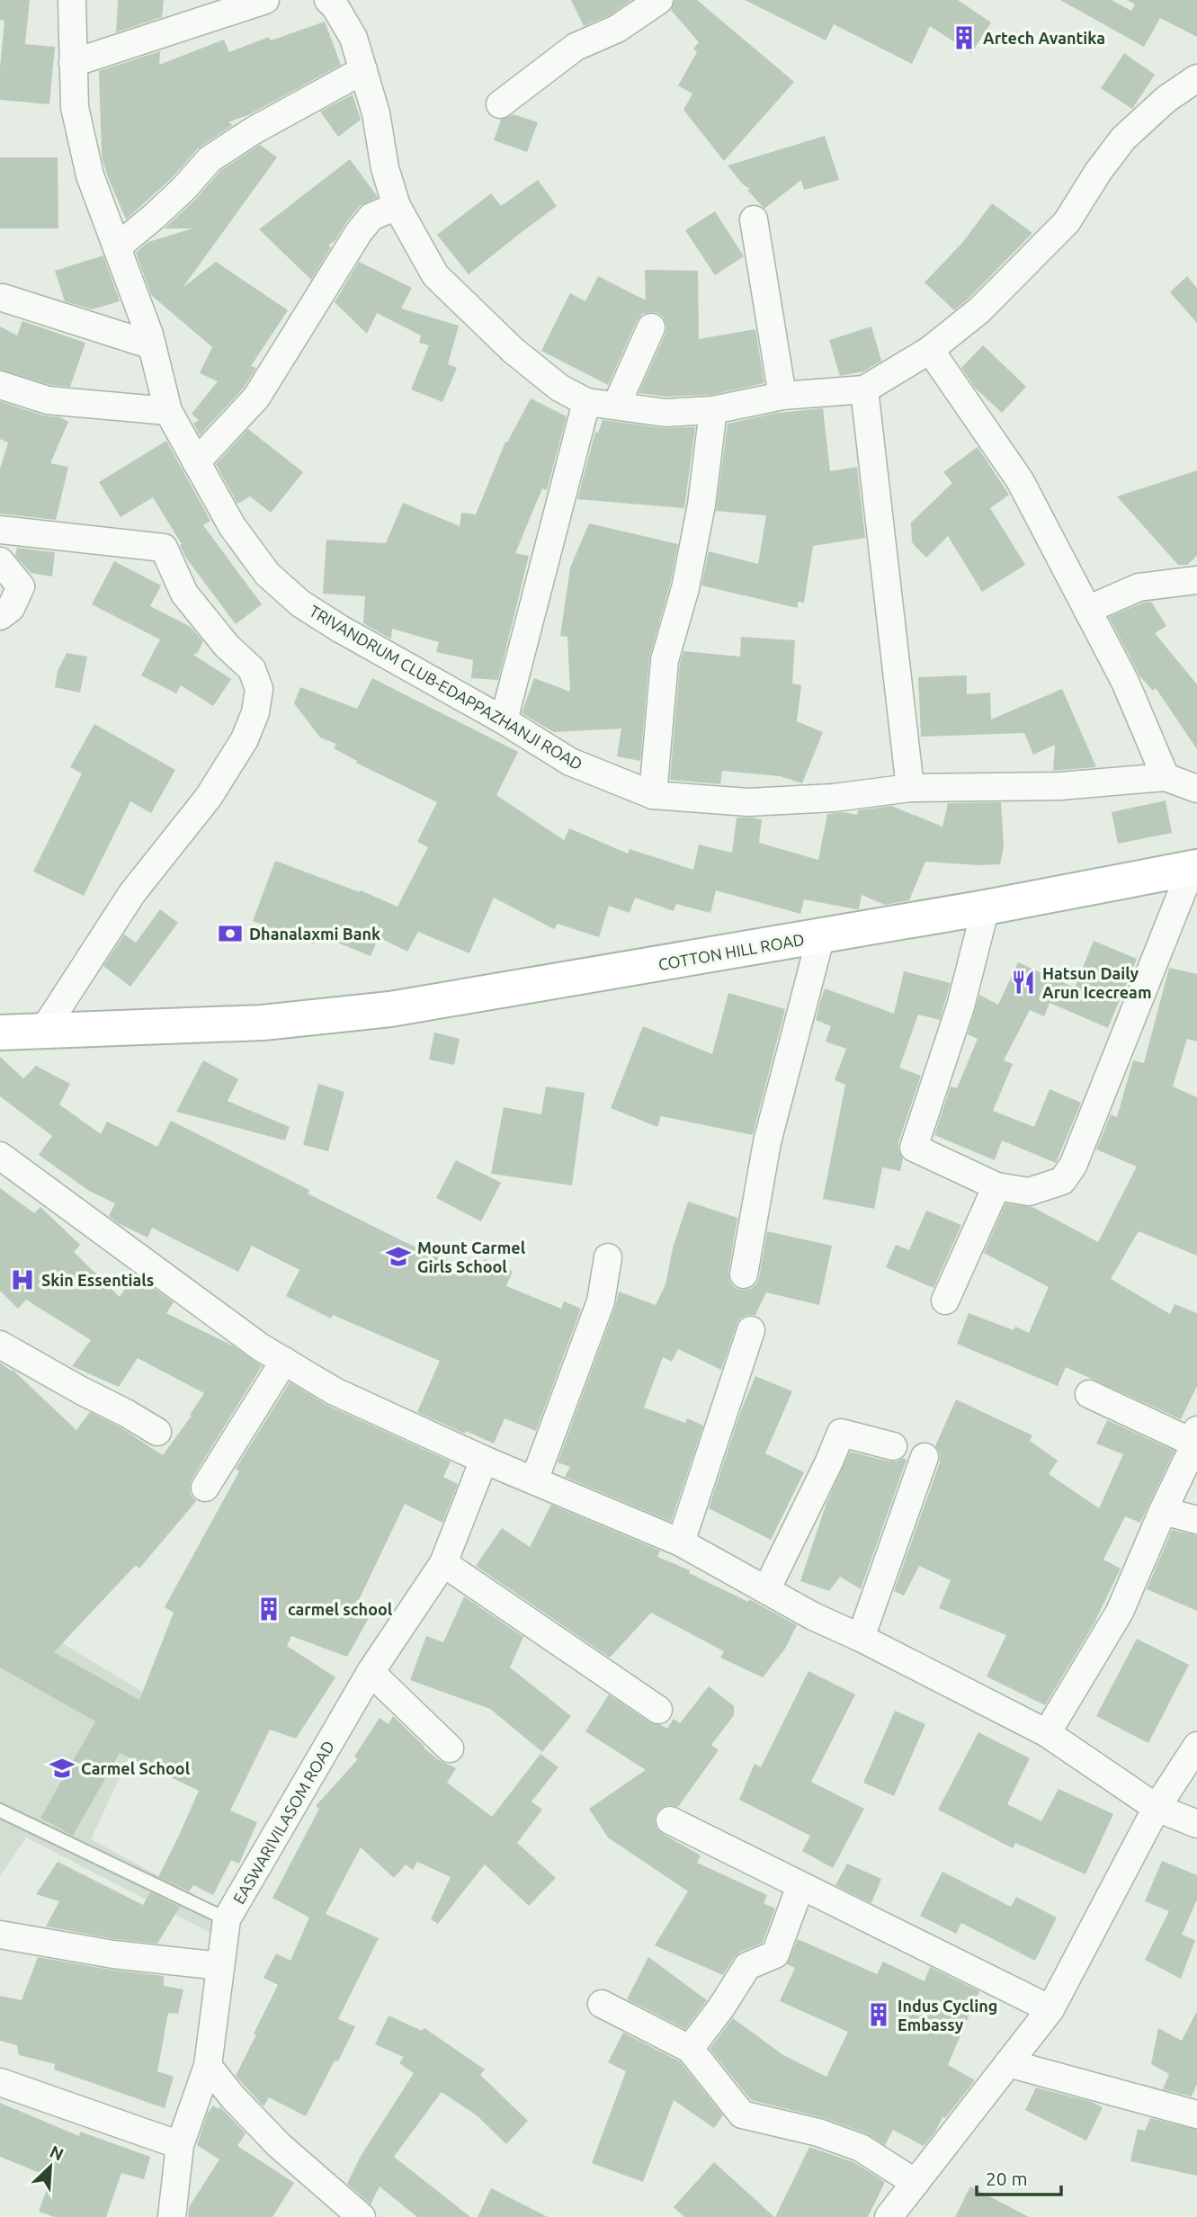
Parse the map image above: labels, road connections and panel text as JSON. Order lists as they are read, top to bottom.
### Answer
{
  "streets": {
    "main road": ["COTTON HILL ROAD"],
    "street": ["TRIVANDRUM CLUB-EDAPPAZHANJI ROAD", "EASWARIVILASOM ROAD"]
  },
  "places": {
    "building": ["Artech Avantika", "carmel school", "Indus Cycling Embassy"],
    "bank": ["Dhanalaxmi Bank"],
    "restaurant": ["Hatsun Daily Arun Icecream"],
    "school or university": ["Mount Carmel Girls School", "Carmel School"],
    "hospital": ["Skin Essentials"]
  },
  "scale_bar": "20 m",
  "north": "top right"
}
